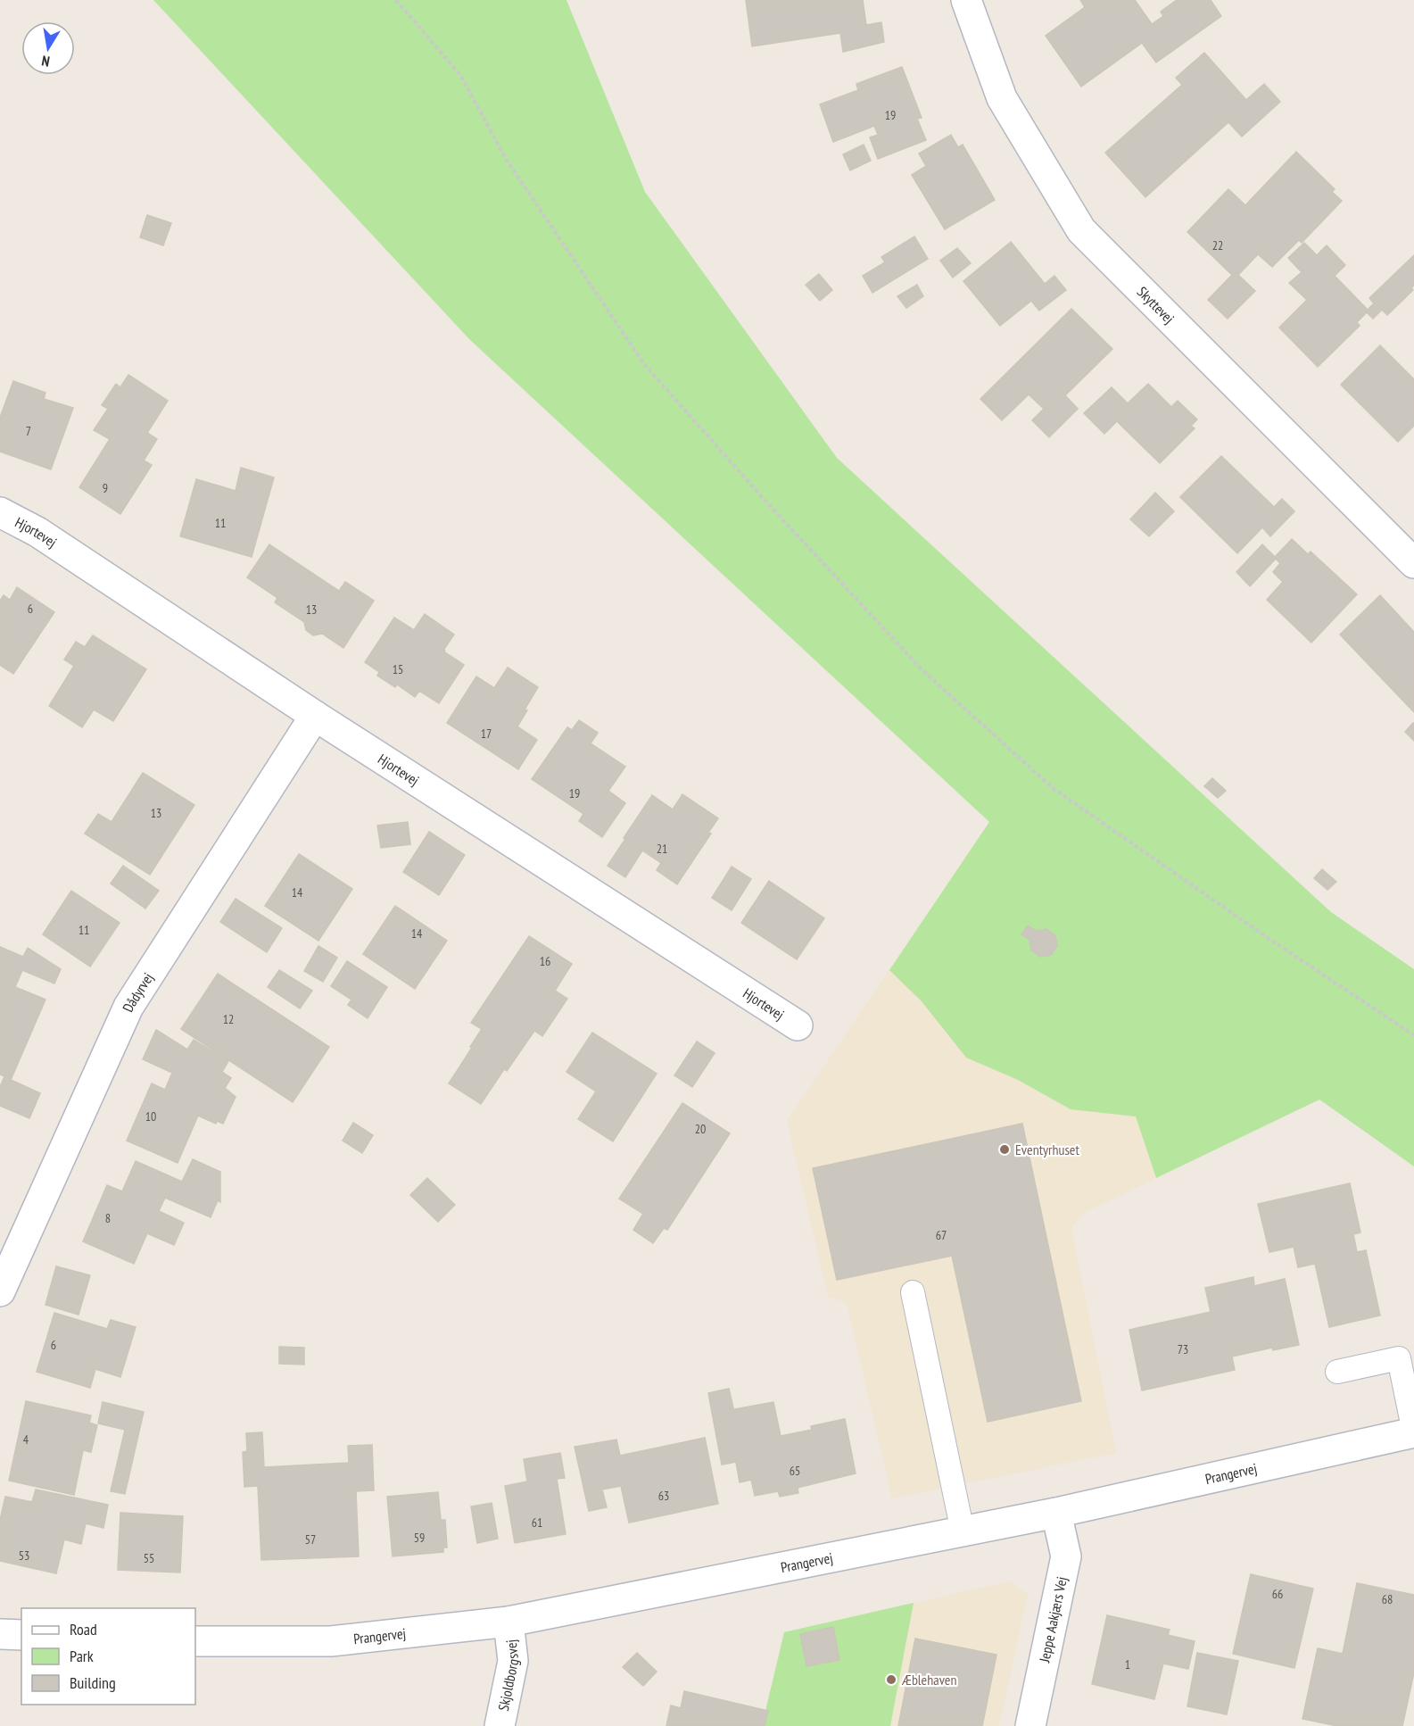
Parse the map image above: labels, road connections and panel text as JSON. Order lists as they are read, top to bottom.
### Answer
{
  "streets": {
    "street": [
      "Skyttevej",
      "Hjortevej",
      "Dådyrvej",
      "Prangervej",
      "Jeppe Aakjærs Vej",
      "Skjoldborgsvej"
    ]
  },
  "crossings": [
    ["Hjortevej", "Dådyrvej"],
    ["Prangervej", "Jeppe Aakjærs Vej"],
    ["Prangervej", "Skjoldborgsvej"]
  ],
  "places": ["Eventyrhuset", "Æblehaven"],
  "house_numbers": [
    "19",
    "22",
    "7",
    "9",
    "11",
    "6",
    "13",
    "15",
    "17",
    "19",
    "13",
    "21",
    "14",
    "11",
    "14",
    "16",
    "12",
    "10",
    "20",
    "8",
    "67",
    "6",
    "73",
    "4",
    "65",
    "63",
    "61",
    "59",
    "57",
    "53",
    "55",
    "66",
    "68",
    "1"
  ],
  "legend": ["Road", "Park", "Building"],
  "north": "bottom"
}
